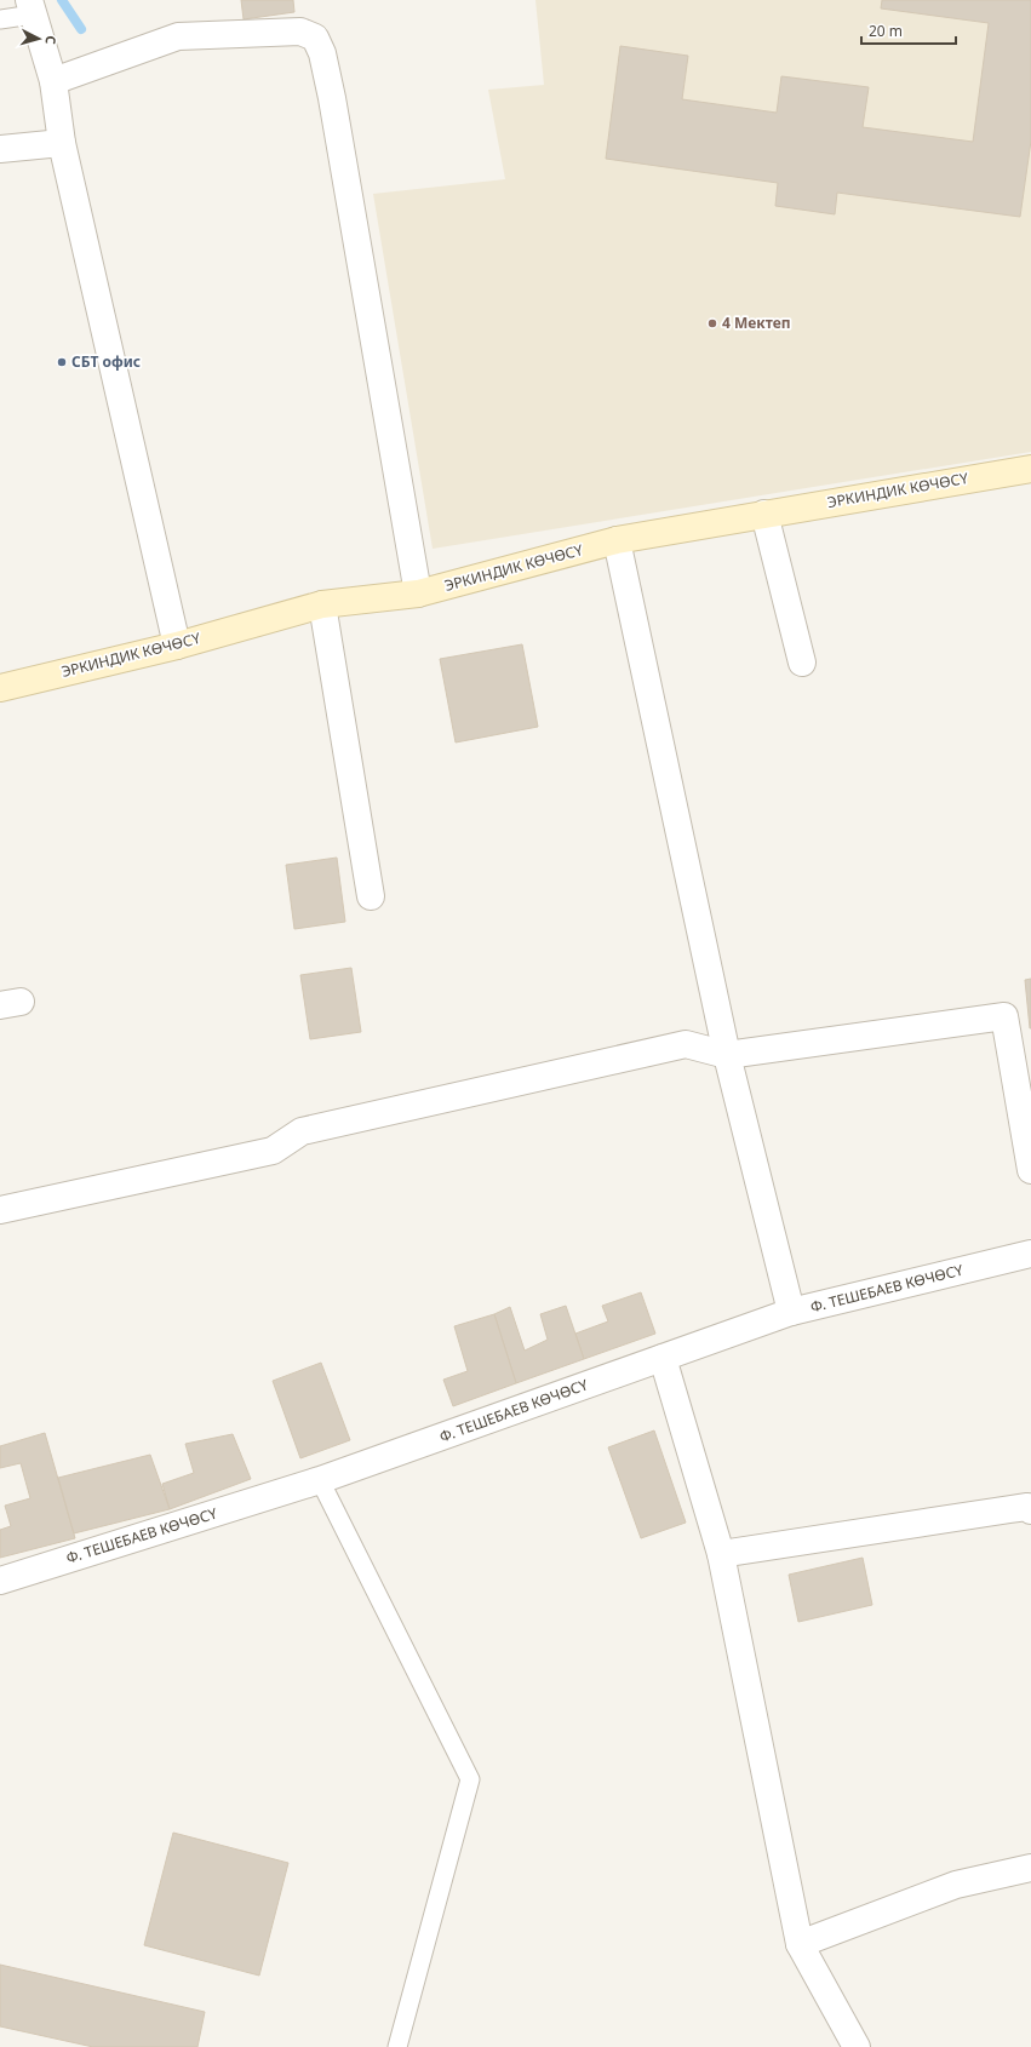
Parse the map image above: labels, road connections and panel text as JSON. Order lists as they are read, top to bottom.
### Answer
{
  "streets": {
    "main road": ["ЭРКИНДИК КӨЧӨСҮ"],
    "street": ["Ф. ТЕШЕБАЕВ КӨЧӨСҮ"]
  },
  "places": ["4 Мектеп", "СБТ офис"],
  "scale_bar": "20 m",
  "north": "right"
}
